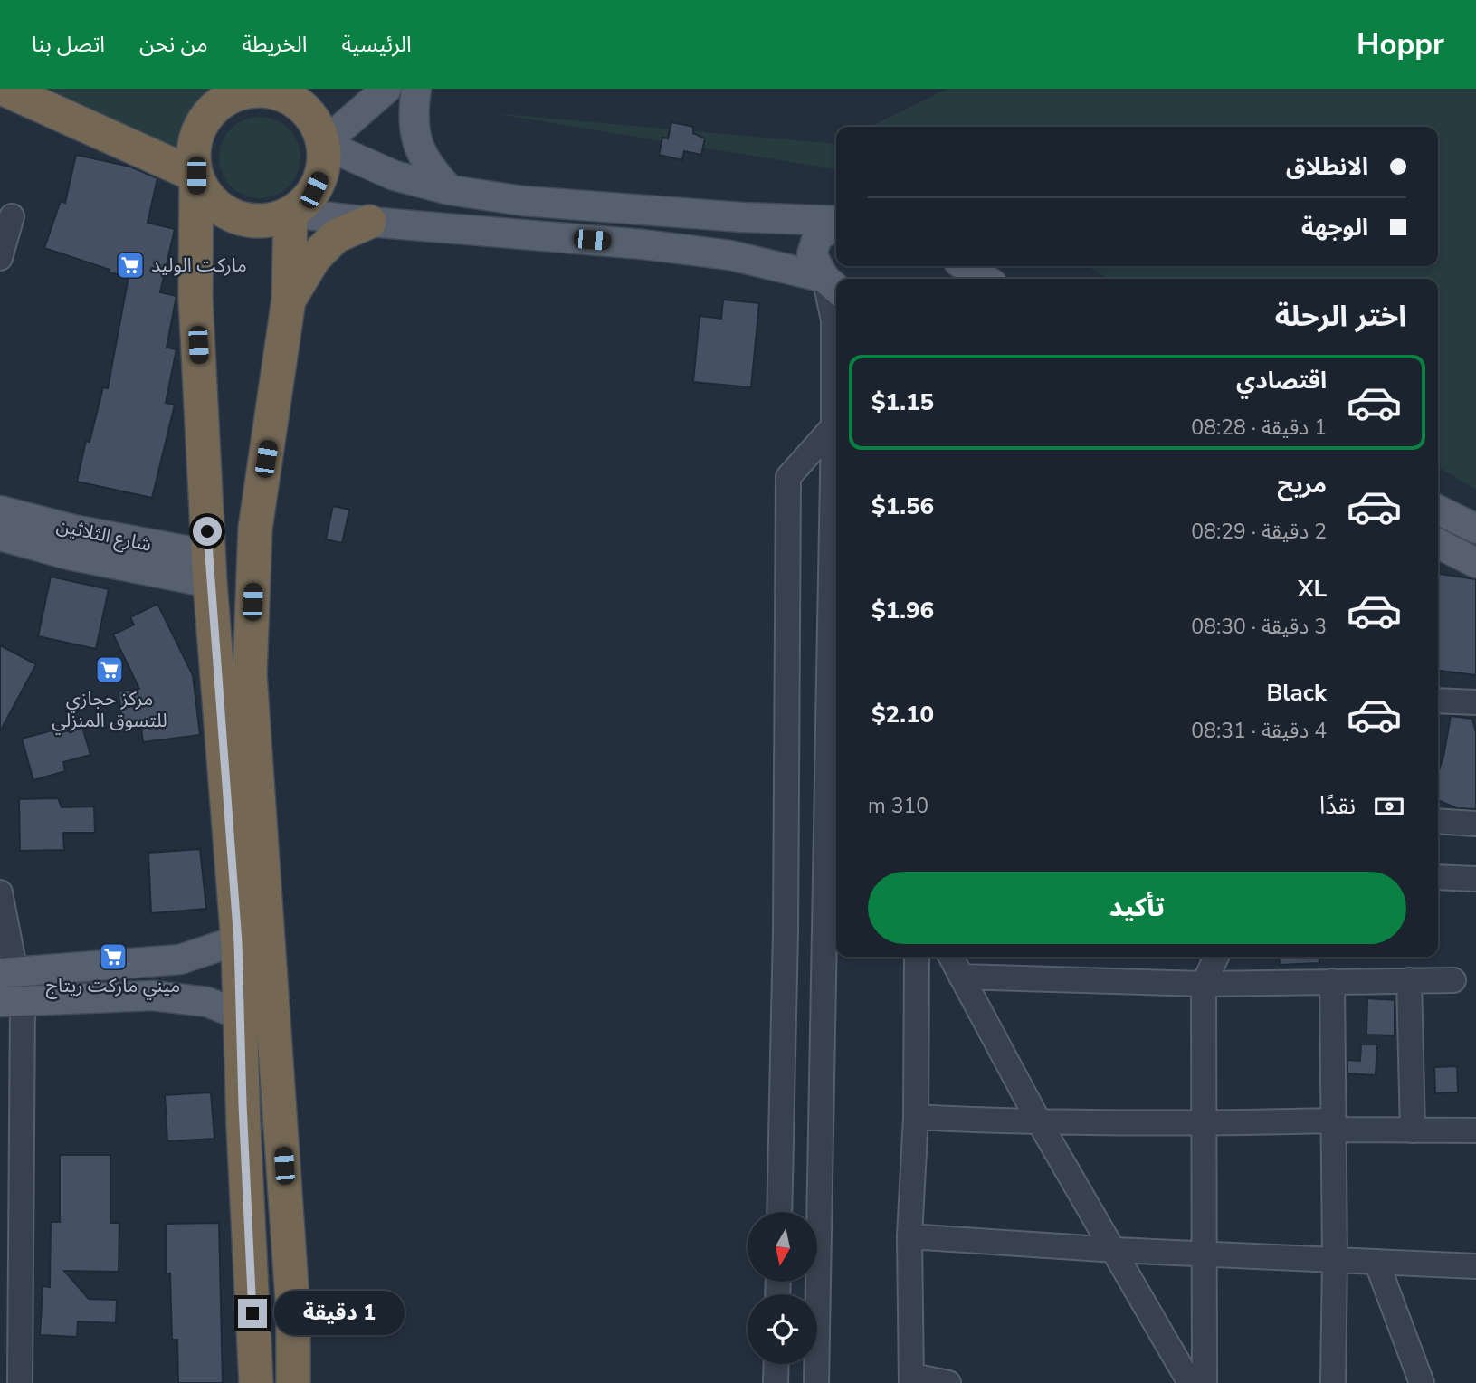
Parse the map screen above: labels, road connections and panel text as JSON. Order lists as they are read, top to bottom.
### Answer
{
  "streets": {
    "main road": ["شارع الثلاثين"]
  },
  "places": {
    "supermarket": ["ماركت الوليد", "مركز حجازي للتسوق المنزلي", "ميني ماركت ريتاج"]
  },
  "north": "bottom",
  "page": {
    "header": "Hoppr",
    "nav": [
      "الرئيسية",
      "الخريطة",
      "من نحن",
      "اتصل بنا"
    ],
    "banner": ["الانطلاق", "الوجهة"],
    "heading": "اختر الرحلة",
    "list": [
      {
        "name": "اقتصادي",
        "note": "1 دقيقة · 08:28",
        "value": "$1.15"
      },
      {
        "name": "مريح",
        "note": "2 دقيقة · 08:29",
        "value": "$1.56"
      },
      {
        "name": "XL",
        "note": "3 دقيقة · 08:30",
        "value": "$1.96"
      },
      {
        "name": "Black",
        "note": "4 دقيقة · 08:31",
        "value": "$2.10"
      }
    ],
    "pay": ["نقدًا", "310 m"],
    "buttons": "تأكيد",
    "bubble": "1 دقيقة"
  }
}
